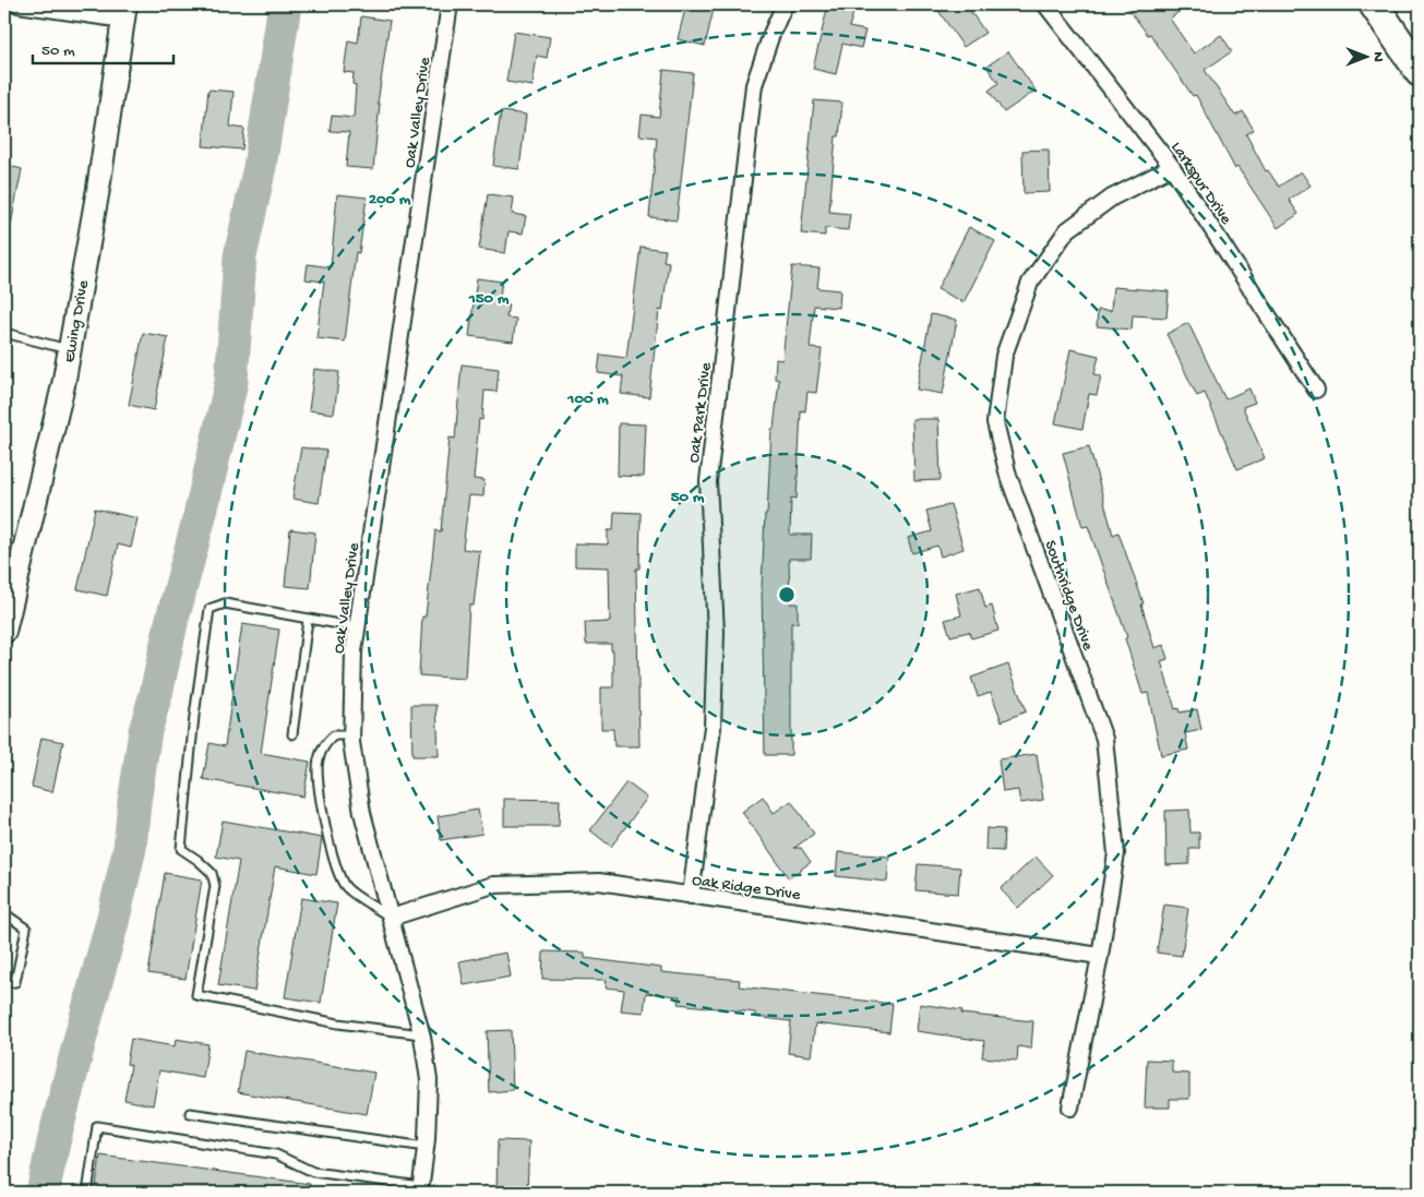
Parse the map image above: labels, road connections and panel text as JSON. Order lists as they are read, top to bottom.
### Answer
{
  "streets": {
    "main road": ["Ewing Drive"],
    "street": [
      "Oak Valley Drive",
      "Larkspur Drive",
      "Oak Park Drive",
      "Southridge Drive",
      "Oak Ridge Drive"
    ]
  },
  "crossings": [
    ["Oak Valley Drive", "Oak Ridge Drive"],
    ["Larkspur Drive", "Southridge Drive"],
    ["Oak Park Drive", "Oak Ridge Drive"],
    ["Southridge Drive", "Oak Ridge Drive"]
  ],
  "scale_bar": "50 m",
  "north": "right",
  "rings": [
    "200 m",
    "150 m",
    "100 m",
    "50 m"
  ]
}
